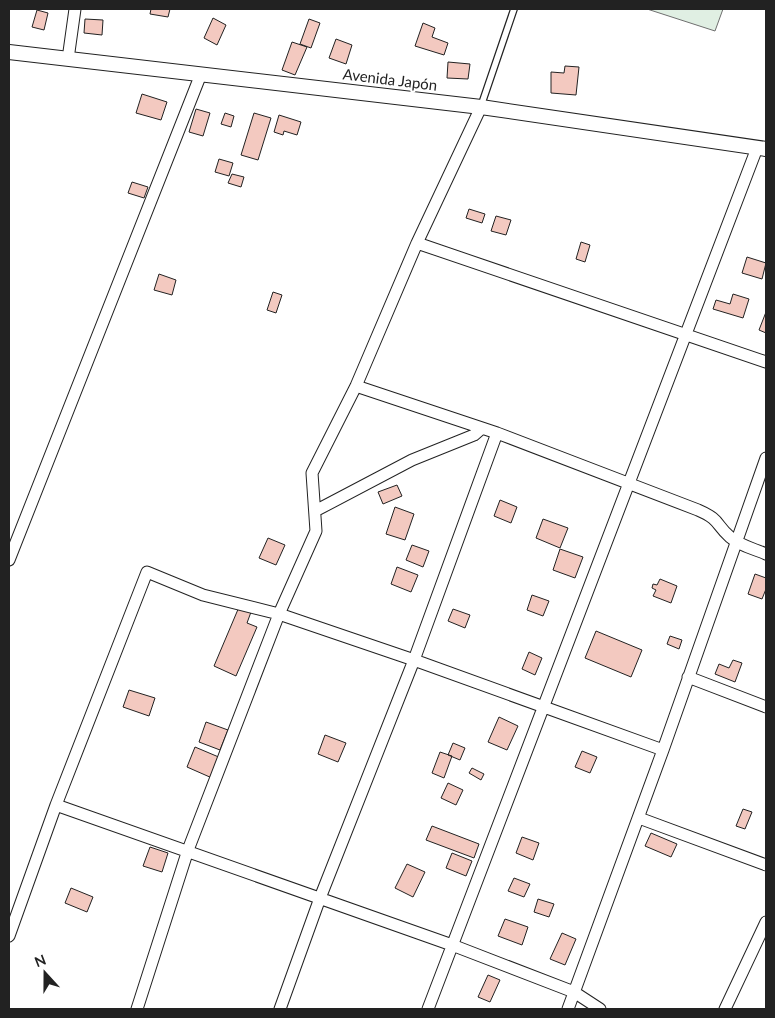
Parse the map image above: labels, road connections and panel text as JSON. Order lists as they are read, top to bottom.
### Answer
{
  "streets": {
    "street": ["Avenida Japón"]
  },
  "north": "top"
}
